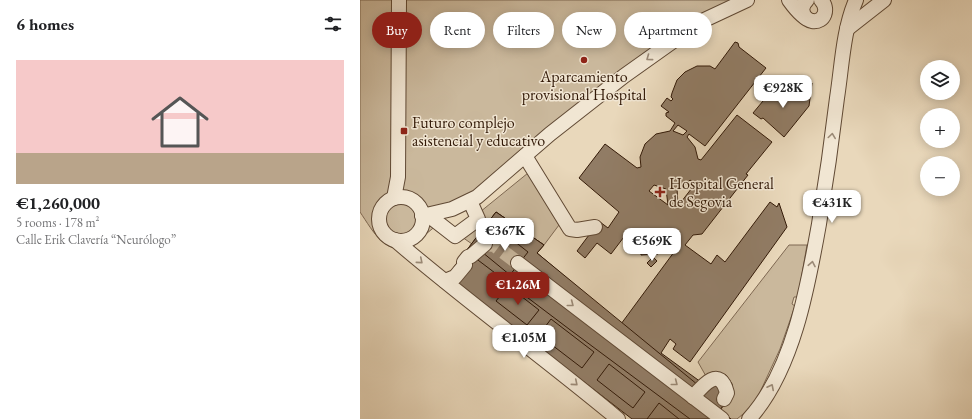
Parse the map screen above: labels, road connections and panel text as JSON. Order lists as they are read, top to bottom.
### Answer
{
  "places": {
    "other": ["Aparcamiento provisional Hospital"],
    "transit": ["Futuro complejo asistencial y educativo"],
    "health": ["Hospital General de Segovia"]
  },
  "page": {
    "heading": "6 homes",
    "chip": [
      "Buy",
      "Rent",
      "Filters",
      "New",
      "Apartment"
    ],
    "list": [
      {
        "name": "€1,260,000",
        "note": "5 rooms · 178 m² · Calle Erik Clavería “Neurólogo”"
      }
    ],
    "map_buttons": ["+", "−"],
    "price": [
      "€928K",
      "€431K",
      "€367K",
      "€569K",
      "€1.26M",
      "€1.05M"
    ]
  }
}
